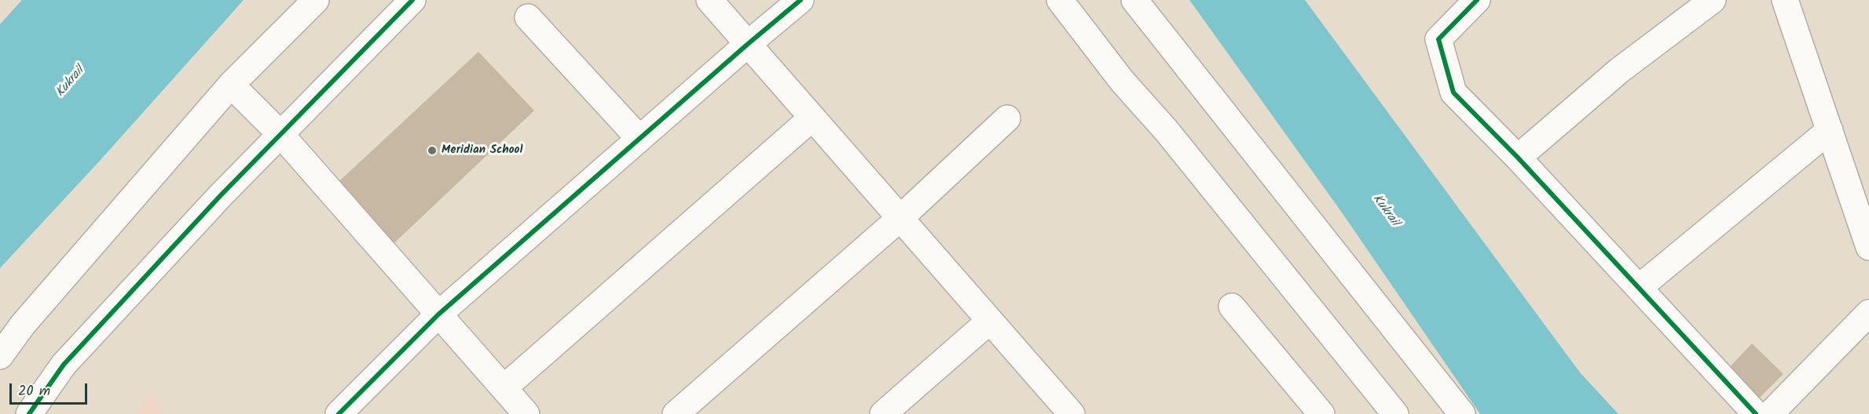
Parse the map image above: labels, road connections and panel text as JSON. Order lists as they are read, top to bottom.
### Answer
{
  "water": ["Kukrail"],
  "places": ["Meridian School"],
  "scale_bar": "20 m"
}
